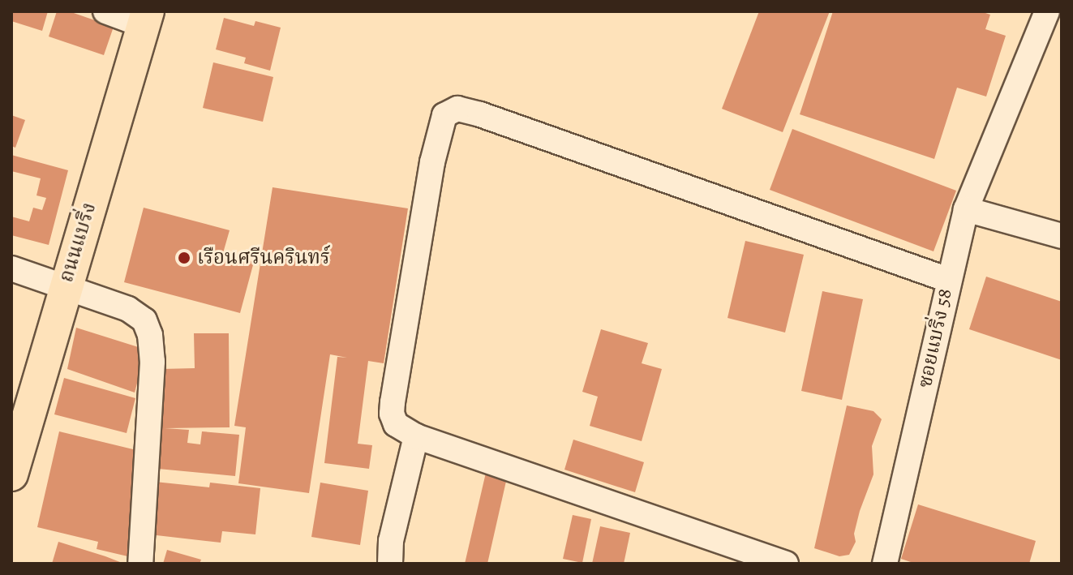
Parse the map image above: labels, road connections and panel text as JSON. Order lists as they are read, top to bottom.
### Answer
{
  "streets": {
    "main road": ["ถนนแบริ่ง"],
    "street": ["ซอยแบริ่ง 58"]
  },
  "places": ["เรือนศรีนครินทร์"]
}
